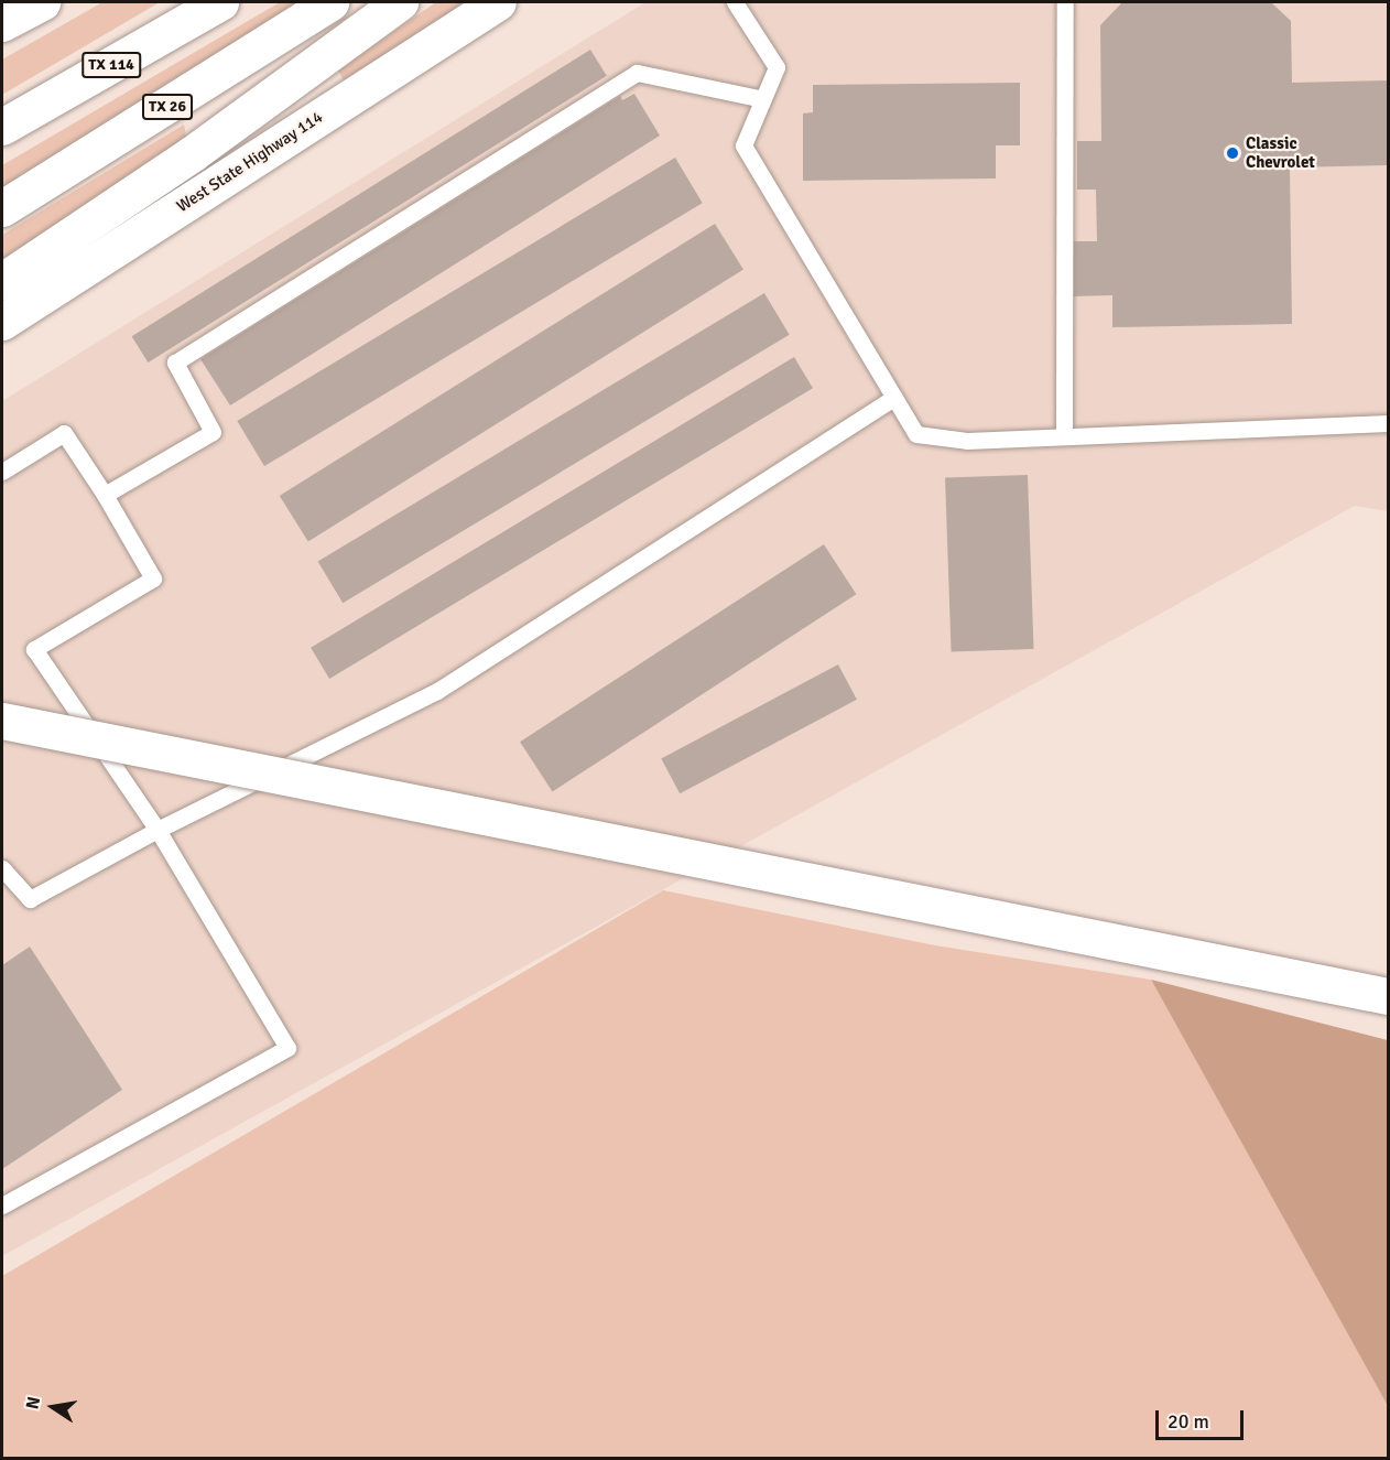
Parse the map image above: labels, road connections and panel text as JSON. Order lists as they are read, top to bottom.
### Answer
{
  "streets": {
    "main road": ["TX 114", "TX 26", "West State Highway 114"]
  },
  "places": ["Classic Chevrolet"],
  "scale_bar": "20 m",
  "north": "left"
}
